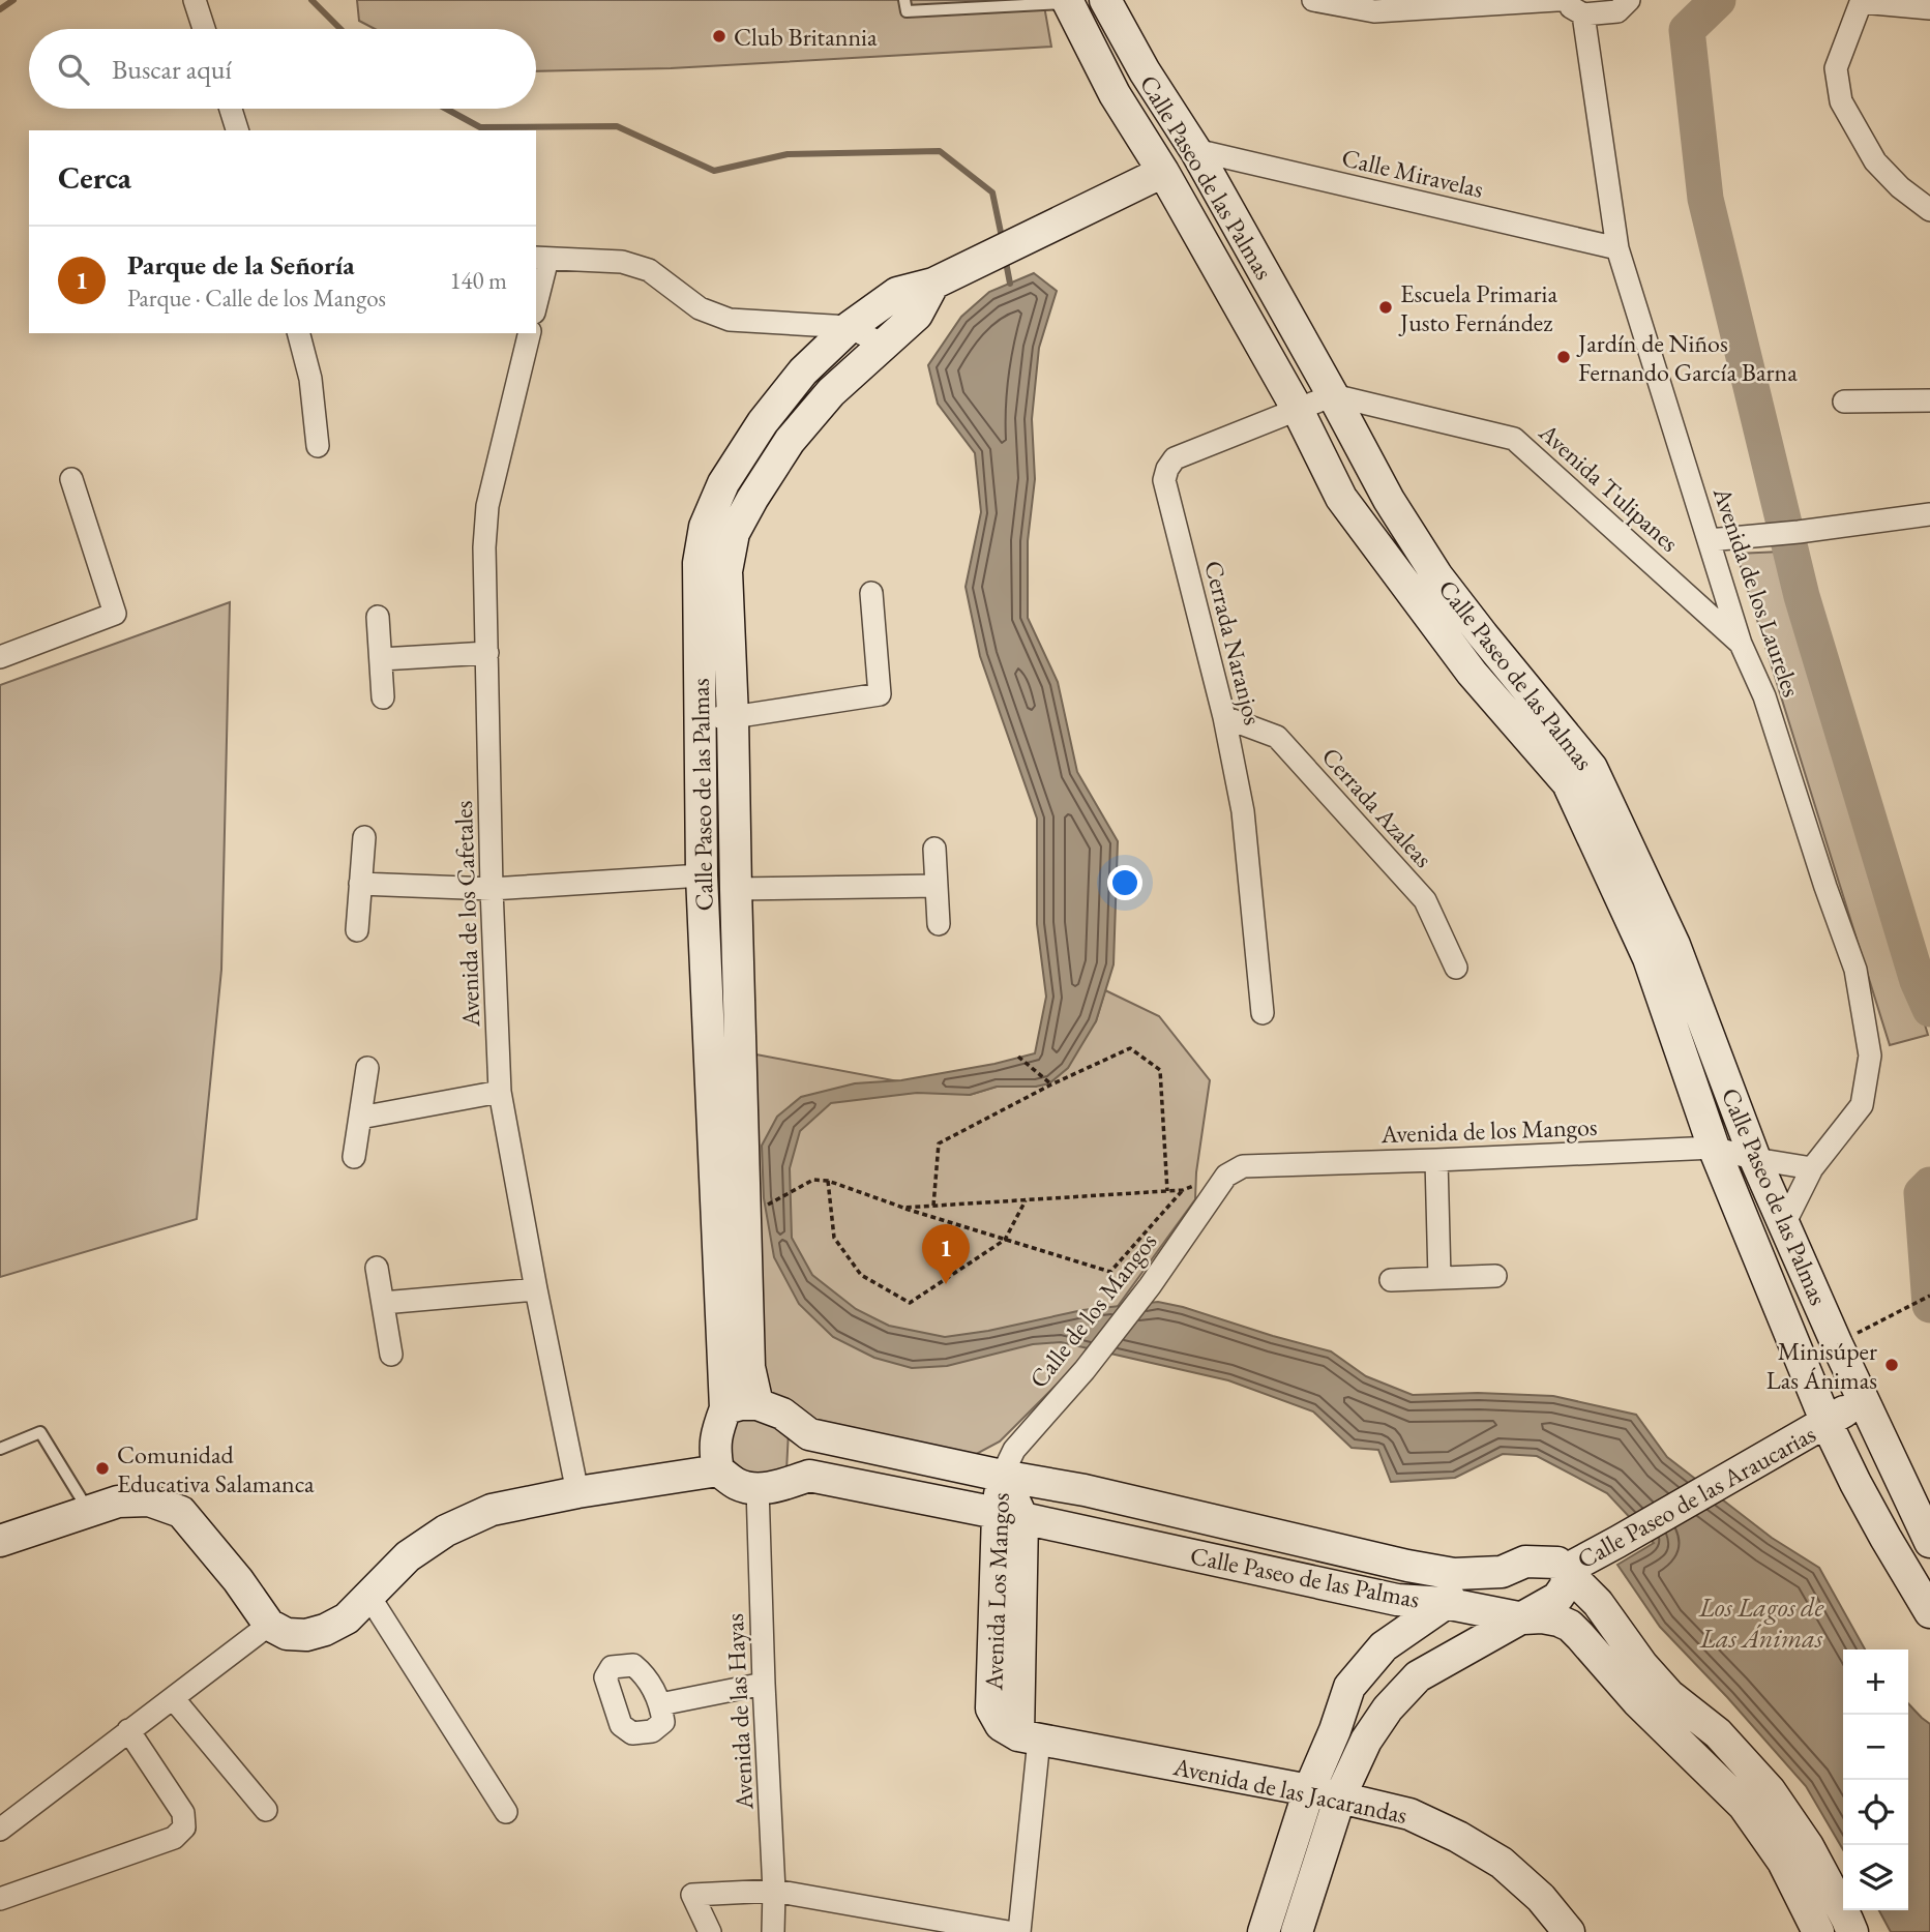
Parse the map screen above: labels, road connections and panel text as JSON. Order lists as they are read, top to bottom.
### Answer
{
  "streets": {
    "street": [
      "Calle Miravelas",
      "Calle Paseo de las Palmas",
      "Avenida Tulipanes",
      "Avenida de los Laureles",
      "Cerrada Naranjos",
      "Cerrada Azaleas",
      "Avenida de los Cafetales",
      "Avenida de los Mangos",
      "Calle de los Mangos",
      "Calle Paseo de las Araucarias",
      "Avenida Los Mangos",
      "Avenida de las Hayas",
      "Avenida de las Jacarandas"
    ]
  },
  "crossings": [
    ["Calle Miravelas", "Calle Paseo de las Palmas"],
    ["Calle Miravelas", "Avenida de los Laureles"],
    ["Calle Paseo de las Palmas", "Avenida Tulipanes"],
    ["Calle Paseo de las Palmas", "Avenida de los Laureles"],
    ["Calle Paseo de las Palmas", "Cerrada Naranjos"],
    ["Calle Paseo de las Palmas", "Avenida de los Mangos"],
    ["Calle Paseo de las Palmas", "Calle de los Mangos"],
    ["Calle Paseo de las Palmas", "Calle Paseo de las Araucarias"],
    ["Calle Paseo de las Palmas", "Avenida Los Mangos"],
    ["Calle Paseo de las Palmas", "Avenida de las Hayas"],
    ["Avenida Tulipanes", "Avenida de los Laureles"],
    ["Avenida Tulipanes", "Cerrada Naranjos"],
    ["Cerrada Naranjos", "Cerrada Azaleas"],
    ["Avenida de los Mangos", "Calle de los Mangos"],
    ["Calle de los Mangos", "Avenida Los Mangos"],
    ["Calle Paseo de las Araucarias", "Avenida de las Jacarandas"],
    ["Avenida Los Mangos", "Avenida de las Jacarandas"]
  ],
  "water": ["Los Lagos de Las Ánimas"],
  "places": [
    "Club Britannia",
    "Escuela Primaria Justo Fernández",
    "Jardín de Niños Fernando García Barna",
    "Minisúper Las Ánimas",
    "Comunidad Educativa Salamanca"
  ],
  "page": {
    "search": "Buscar aquí",
    "heading": "Cerca",
    "list": [
      {
        "mark": "1",
        "name": "Parque de la Señoría",
        "note": "Parque · Calle de los Mangos",
        "value": "140 m"
      }
    ],
    "pins": "1",
    "map_buttons": ["+", "−"]
  }
}
